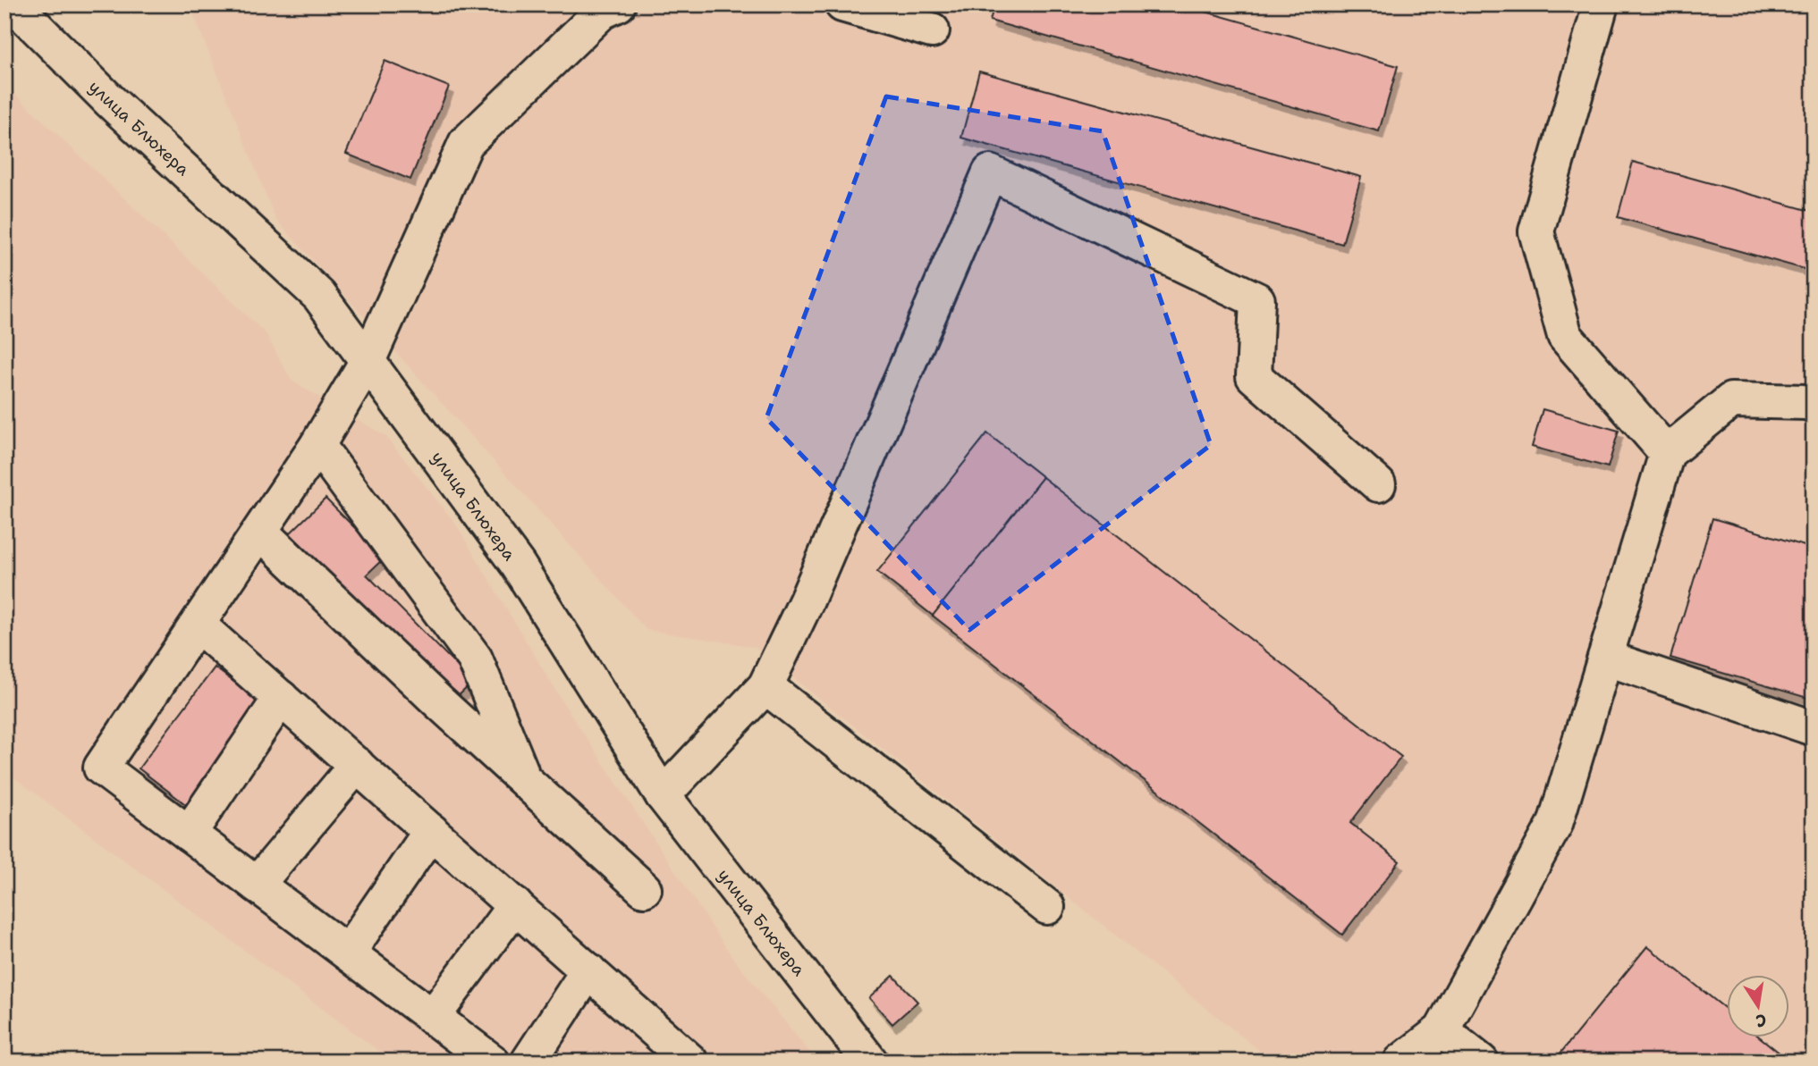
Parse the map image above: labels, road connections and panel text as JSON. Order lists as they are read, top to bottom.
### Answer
{
  "streets": {
    "street": ["улица Блюхера"]
  },
  "north": "bottom"
}
